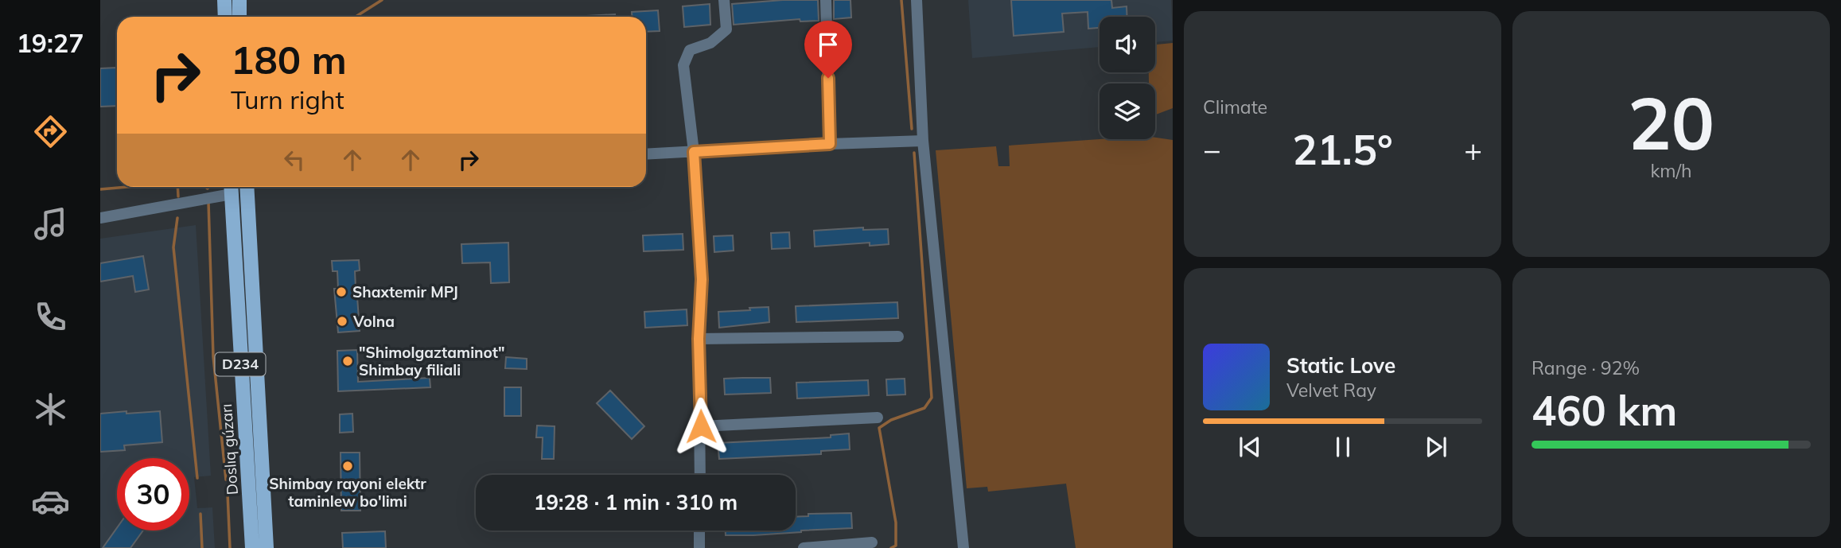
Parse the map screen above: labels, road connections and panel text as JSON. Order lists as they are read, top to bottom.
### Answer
{
  "streets": {
    "main road": ["D234", "Doslıq gúzarı"]
  },
  "places": [
    "Shaxtemir MPJ",
    "Volna",
    "\"Shimolgaztaminot\" Shimbay filiali",
    "Shimbay rayoni elektr taminlew bo'limi"
  ],
  "page": {
    "tabs": "19:27",
    "tile": [
      "Climate",
      ["20", "km/h"],
      ["Range · 92%", "460 km"]
    ],
    "turn": ["180 m", "Turn right"],
    "heat": ["−", "21.5°", "+"],
    "song": ["Static Love", "Velvet Ray"],
    "limit": "30",
    "trip": "19:28 · 1 min · 310 m"
  }
}
